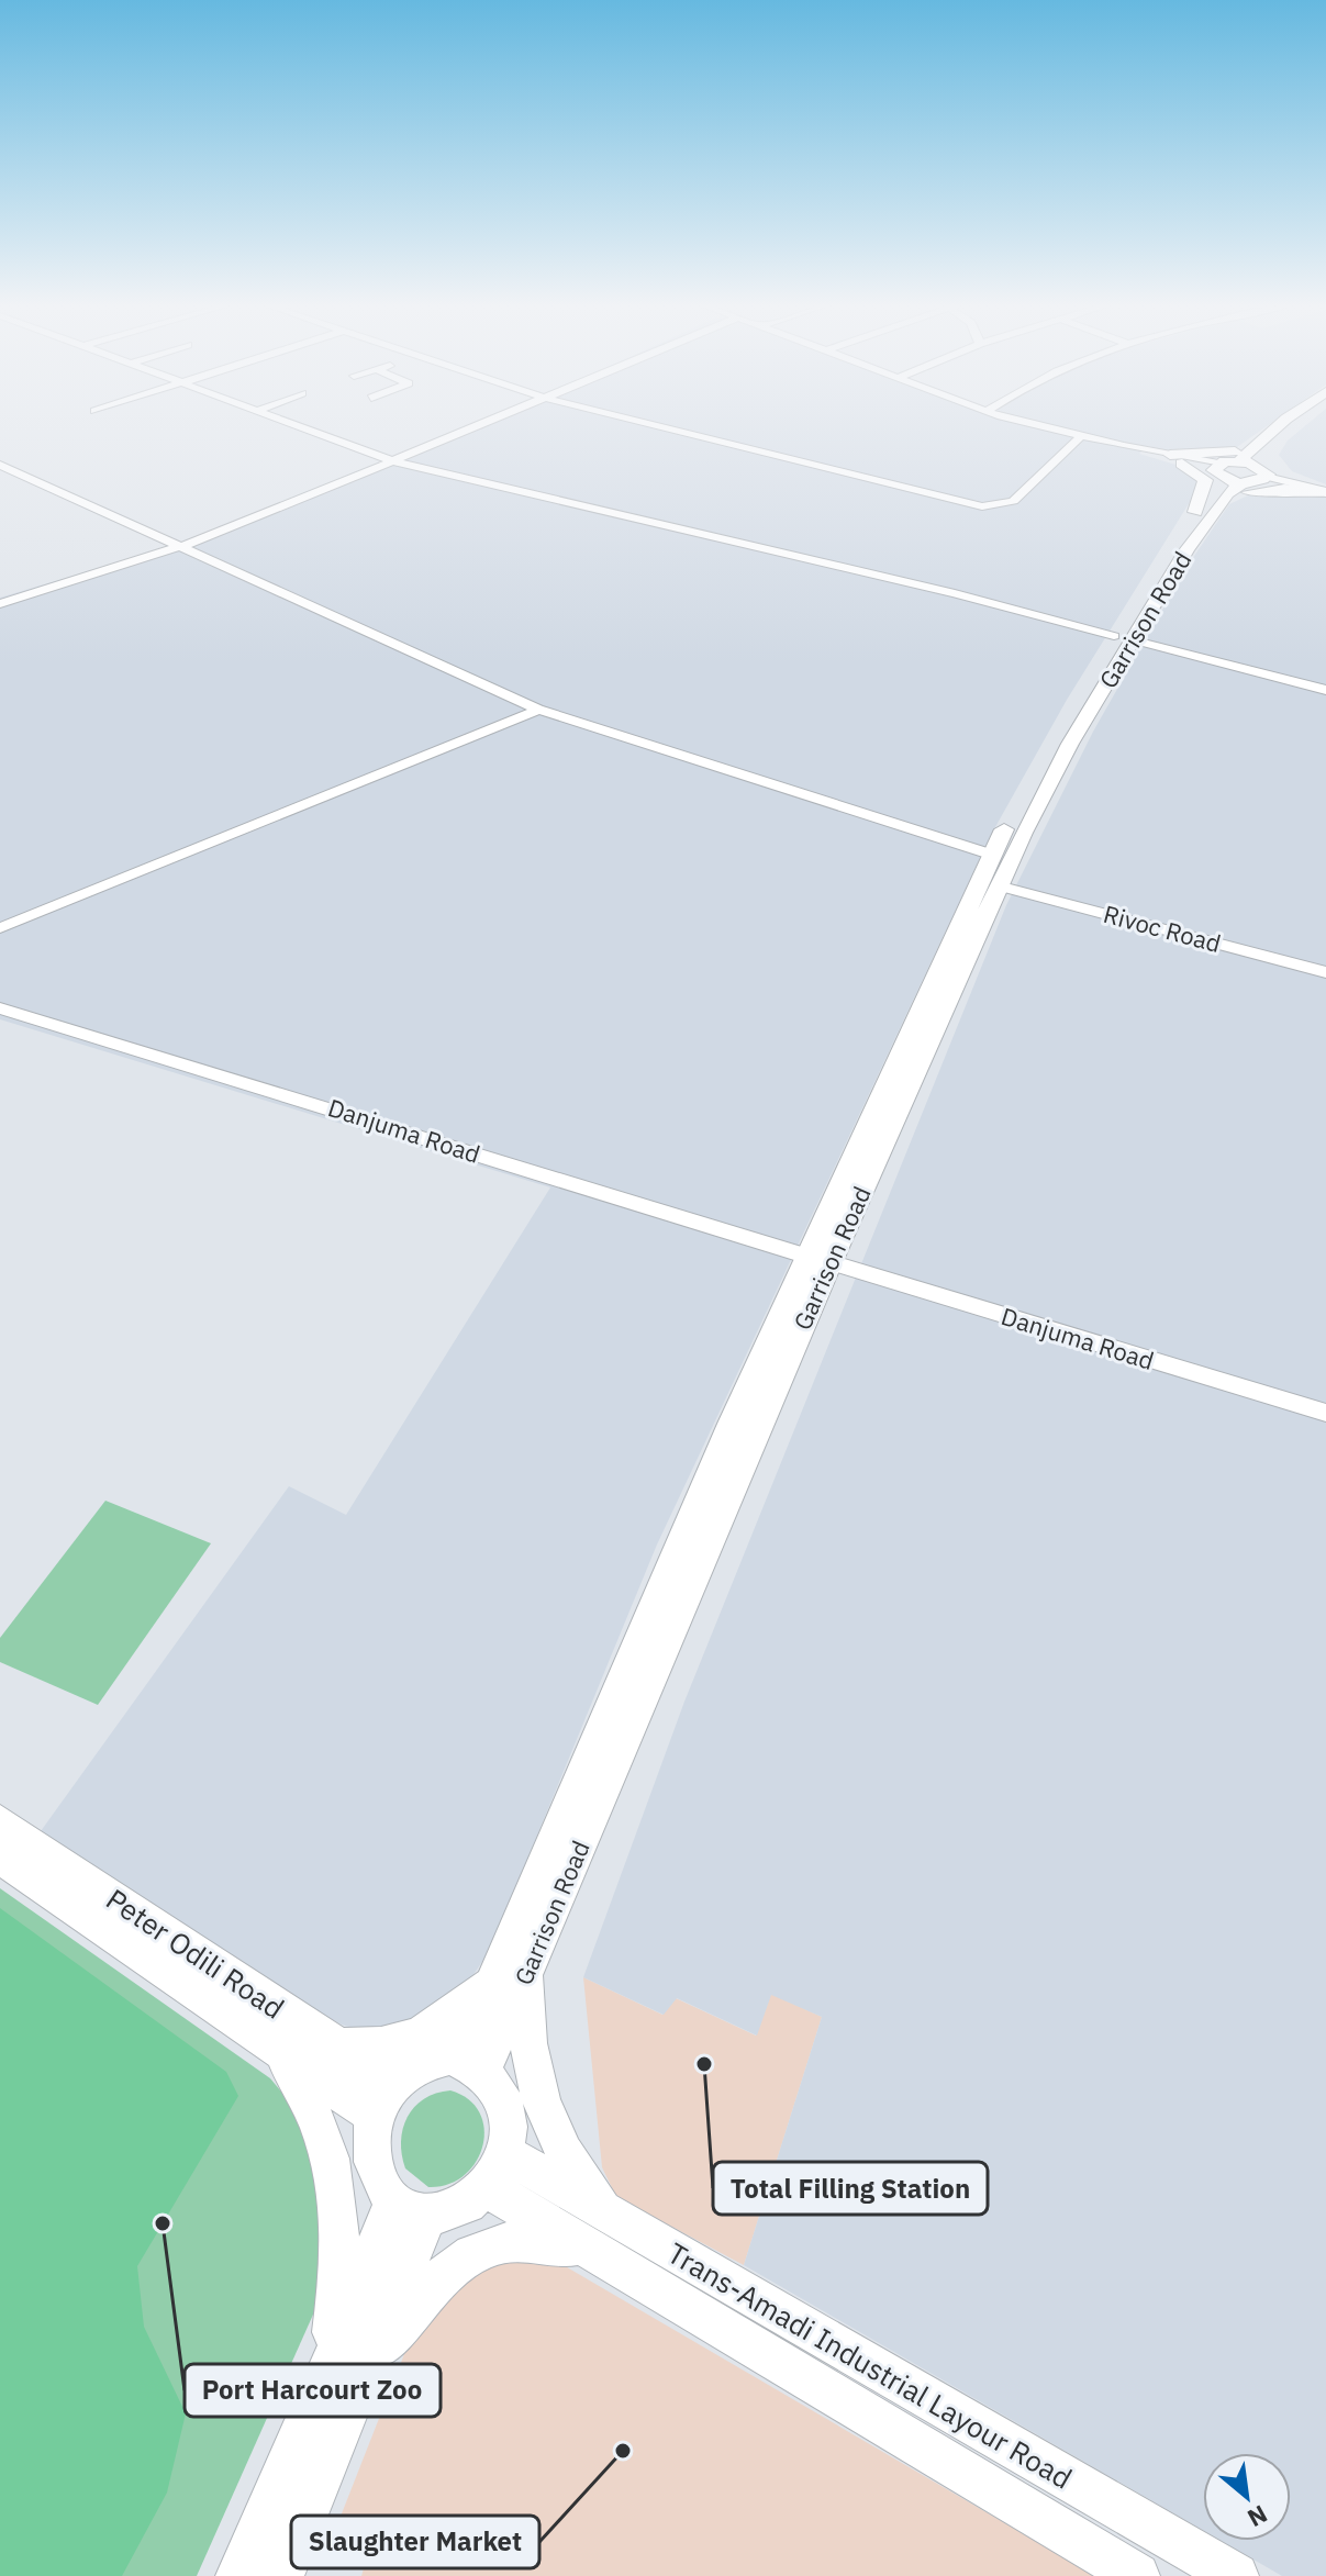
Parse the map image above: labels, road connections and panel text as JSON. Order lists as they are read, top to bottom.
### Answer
{
  "streets": {
    "main road": ["Garrison Road", "Peter Odili Road", "Trans-Amadi Industrial Layour Road"],
    "street": ["Rivoc Road", "Danjuma Road"]
  },
  "crossings": [
    ["Garrison Road", "Rivoc Road"],
    ["Garrison Road", "Danjuma Road"],
    ["Garrison Road", "Peter Odili Road"],
    ["Garrison Road", "Trans-Amadi Industrial Layour Road"],
    ["Peter Odili Road", "Trans-Amadi Industrial Layour Road"]
  ],
  "places": ["Total Filling Station", "Port Harcourt Zoo", "Slaughter Market"],
  "north": "bottom right"
}
